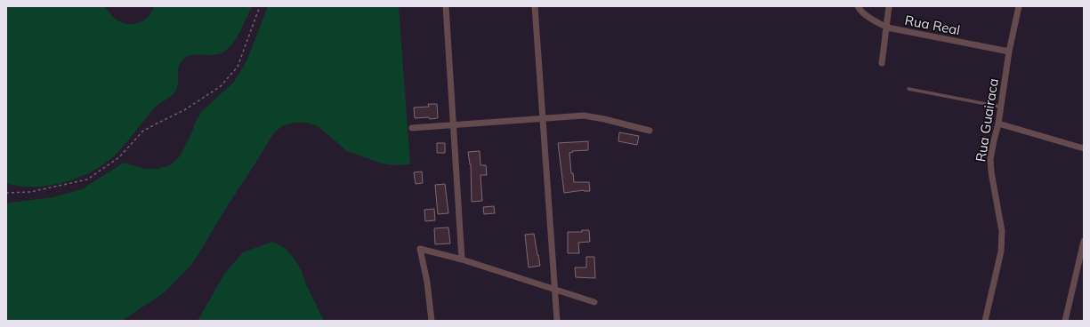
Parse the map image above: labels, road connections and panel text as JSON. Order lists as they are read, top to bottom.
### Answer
{
  "streets": {
    "street": ["Rua Real", "Rua Guairaca"]
  },
  "crossings": [
    ["Rua Real", "Rua Guairaca"]
  ]
}
